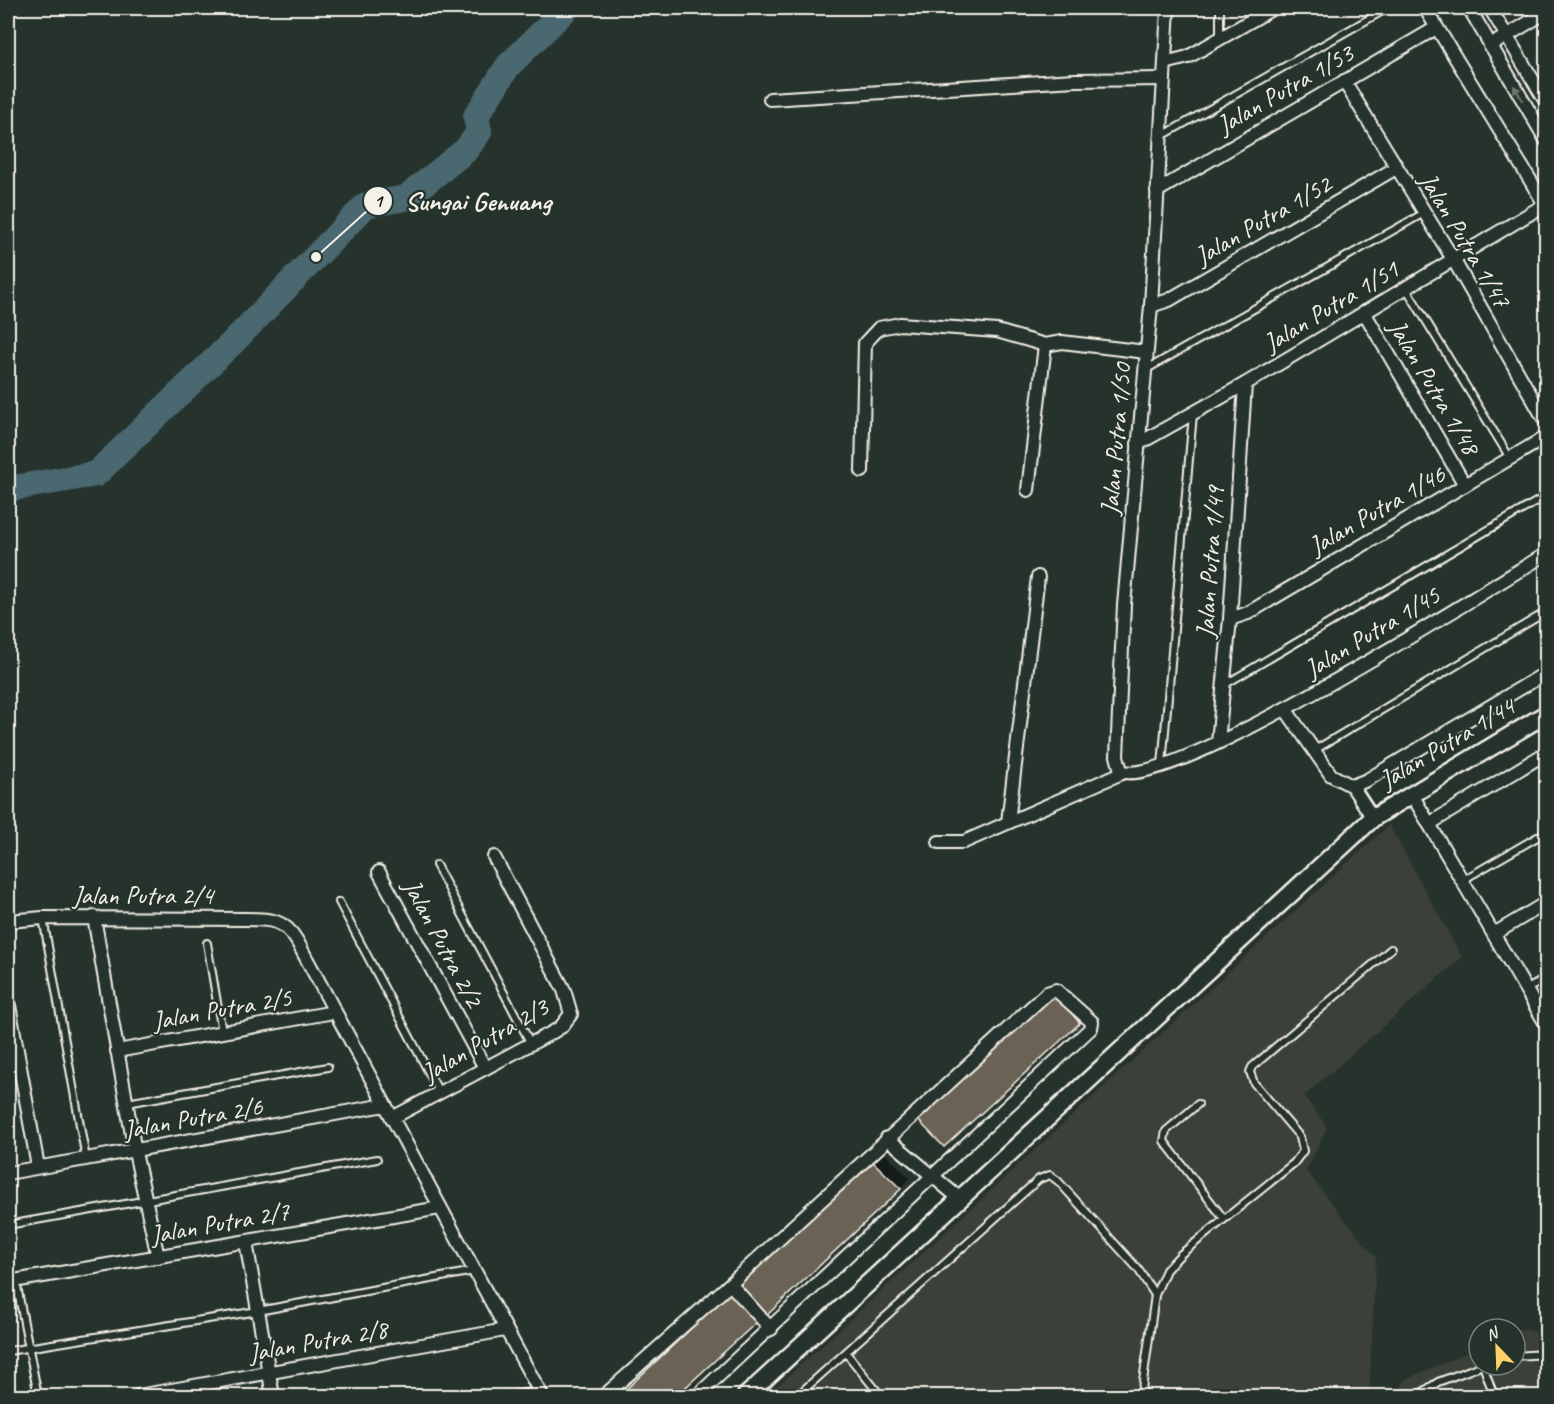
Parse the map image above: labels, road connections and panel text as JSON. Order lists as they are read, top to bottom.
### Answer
{
  "streets": {
    "street": [
      "Jalan Putra 1/53",
      "Jalan Putra 1/52",
      "Jalan Putra 1/47",
      "Jalan Putra 1/51",
      "Jalan Putra 1/48",
      "Jalan Putra 1/50",
      "Jalan Putra 1/46",
      "Jalan Putra 1/49",
      "Jalan Putra 1/45",
      "Jalan Putra 1/44",
      "Jalan Putra 2/4",
      "Jalan Putra 2/2",
      "Jalan Putra 2/5",
      "Jalan Putra 2/3",
      "Jalan Putra 2/6",
      "Jalan Putra 2/7",
      "Jalan Putra 2/8"
    ]
  },
  "crossings": [
    ["Jalan Putra 1/53", "Jalan Putra 1/47"],
    ["Jalan Putra 1/53", "Jalan Putra 1/50"],
    ["Jalan Putra 1/52", "Jalan Putra 1/47"],
    ["Jalan Putra 1/52", "Jalan Putra 1/50"],
    ["Jalan Putra 1/47", "Jalan Putra 1/51"],
    ["Jalan Putra 1/51", "Jalan Putra 1/48"],
    ["Jalan Putra 1/51", "Jalan Putra 1/50"],
    ["Jalan Putra 1/51", "Jalan Putra 1/49"],
    ["Jalan Putra 1/48", "Jalan Putra 1/46"],
    ["Jalan Putra 1/46", "Jalan Putra 1/49"],
    ["Jalan Putra 1/49", "Jalan Putra 1/45"],
    ["Jalan Putra 2/4", "Jalan Putra 2/5"],
    ["Jalan Putra 2/2", "Jalan Putra 2/3"]
  ],
  "places": ["Sungai Genuang"],
  "north": "top left"
}
